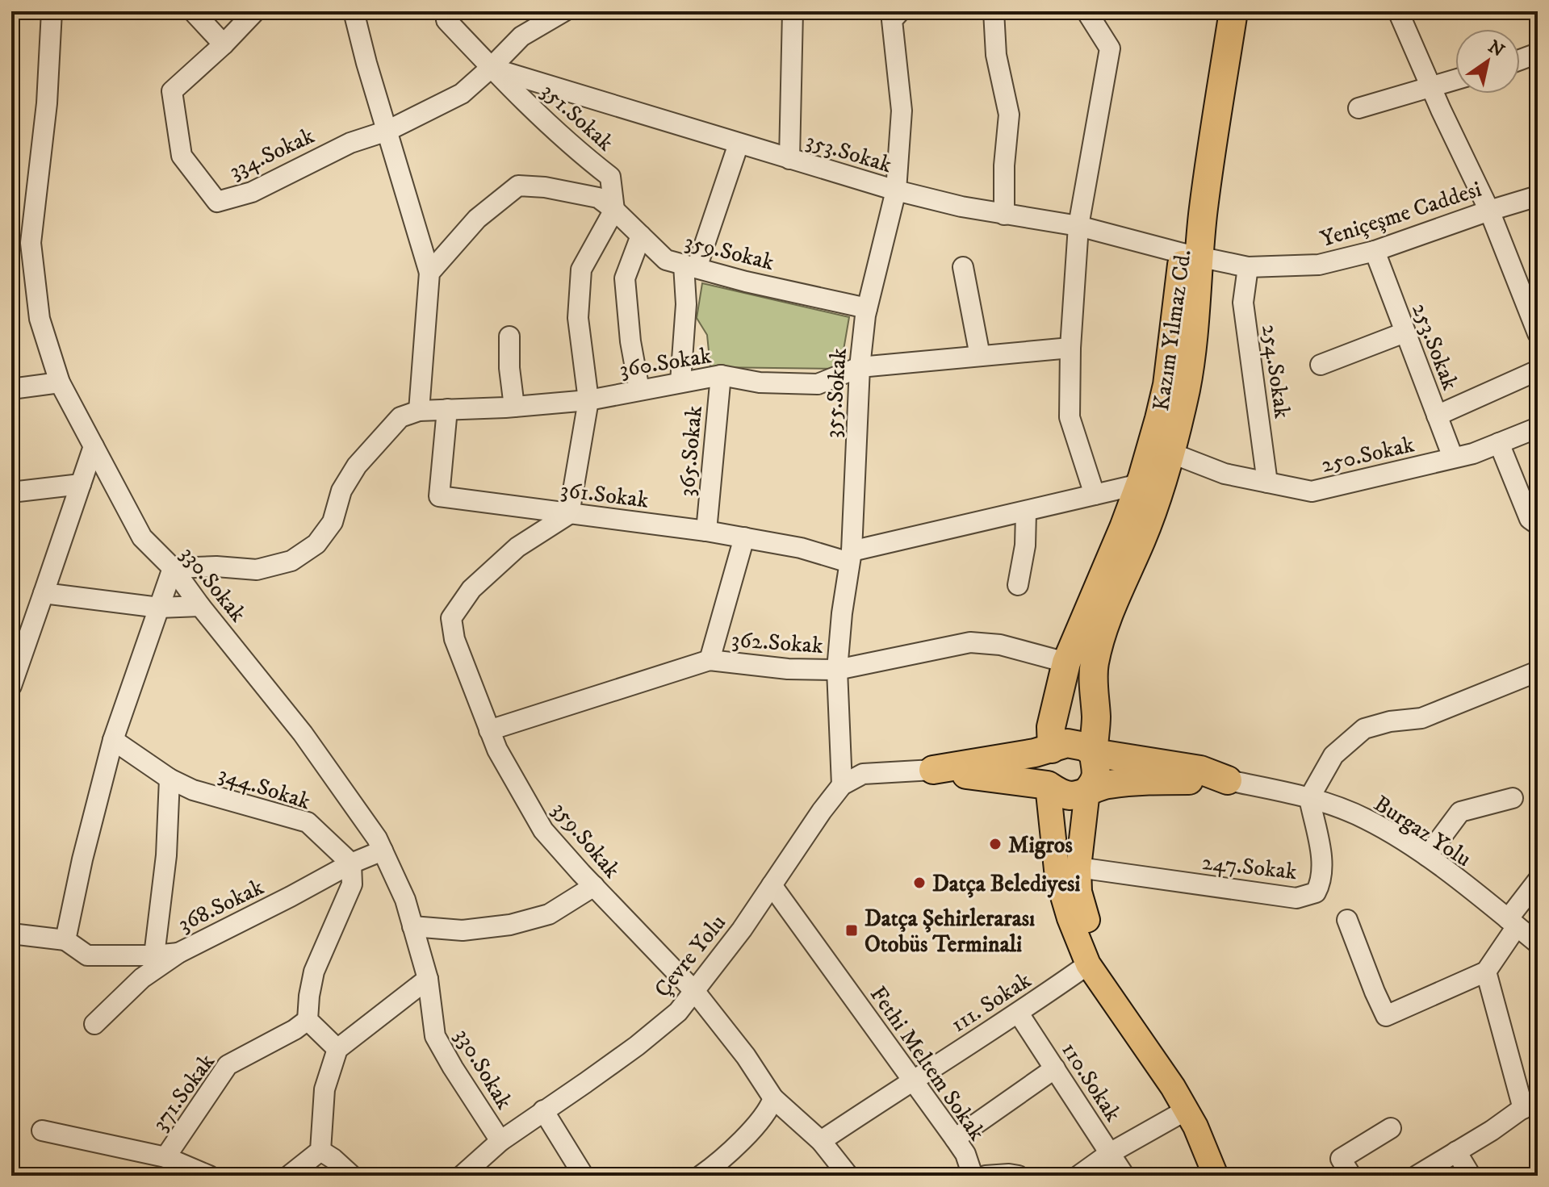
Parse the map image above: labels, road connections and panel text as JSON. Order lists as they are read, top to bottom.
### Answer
{
  "streets": {
    "highway": ["Kazım Yılmaz Cd."],
    "street": [
      "351.Sokak",
      "353.Sokak",
      "334.Sokak",
      "Yeniçeşme Caddesi",
      "359.Sokak",
      "253.Sokak",
      "360.Sokak",
      "254.Sokak",
      "355.Sokak",
      "365.Sokak",
      "250.Sokak",
      "361.Sokak",
      "330.Sokak",
      "362.Sokak",
      "344.Sokak",
      "Burgaz Yolu",
      "247.Sokak",
      "368.Sokak",
      "Çevre Yolu",
      "111. Sokak",
      "Fethi Meltem Sokak",
      "110.Sokak",
      "371.Sokak"
    ]
  },
  "crossings": [
    ["351.Sokak", "353.Sokak"],
    ["351.Sokak", "359.Sokak"],
    ["353.Sokak", "Yeniçeşme Caddesi"],
    ["353.Sokak", "Kazım Yılmaz Cd."],
    ["353.Sokak", "355.Sokak"],
    ["Yeniçeşme Caddesi", "Kazım Yılmaz Cd."],
    ["Yeniçeşme Caddesi", "253.Sokak"],
    ["Yeniçeşme Caddesi", "254.Sokak"],
    ["359.Sokak", "355.Sokak"],
    ["359.Sokak", "361.Sokak"],
    ["359.Sokak", "362.Sokak"],
    ["359.Sokak", "Çevre Yolu"],
    ["359.Sokak", "111. Sokak"],
    ["Kazım Yılmaz Cd.", "250.Sokak"],
    ["Kazım Yılmaz Cd.", "361.Sokak"],
    ["Kazım Yılmaz Cd.", "362.Sokak"],
    ["253.Sokak", "250.Sokak"],
    ["360.Sokak", "355.Sokak"],
    ["360.Sokak", "365.Sokak"],
    ["360.Sokak", "361.Sokak"],
    ["254.Sokak", "250.Sokak"],
    ["355.Sokak", "361.Sokak"],
    ["355.Sokak", "362.Sokak"],
    ["355.Sokak", "Çevre Yolu"],
    ["365.Sokak", "361.Sokak"],
    ["330.Sokak", "368.Sokak"],
    ["330.Sokak", "Çevre Yolu"],
    ["344.Sokak", "368.Sokak"],
    ["Burgaz Yolu", "247.Sokak"],
    ["Çevre Yolu", "Fethi Meltem Sokak"],
    ["111. Sokak", "Fethi Meltem Sokak"],
    ["111. Sokak", "110.Sokak"]
  ],
  "places": {
    "other": ["Migros", "Datça Belediyesi"],
    "transit": ["Datça Şehirlerarası Otobüs Terminali"]
  },
  "north": "top right"
}
